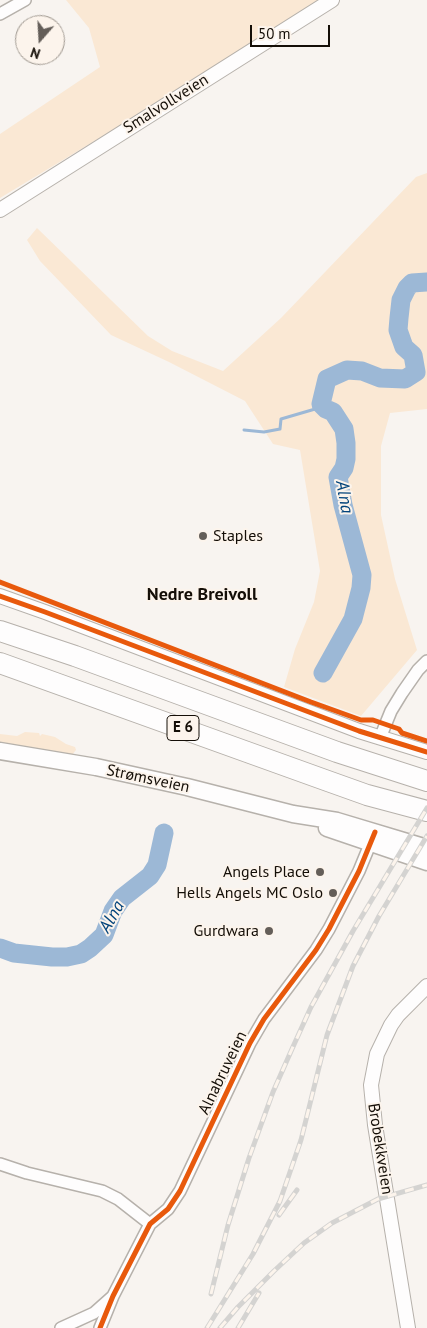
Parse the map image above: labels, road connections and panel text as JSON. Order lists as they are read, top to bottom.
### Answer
{
  "streets": {
    "highway": ["E 6"],
    "main road": ["Strømsveien"],
    "street": ["Smalvollveien", "Alnabruveien", "Brobekkveien"]
  },
  "crossings": [
    ["Strømsveien", "Alnabruveien"]
  ],
  "districts": ["Nedre Breivoll"],
  "water": ["Alna"],
  "places": [
    "Staples",
    "Angels Place",
    "Hells Angels MC Oslo",
    "Gurdwara"
  ],
  "scale_bar": "50 m",
  "north": "bottom"
}
